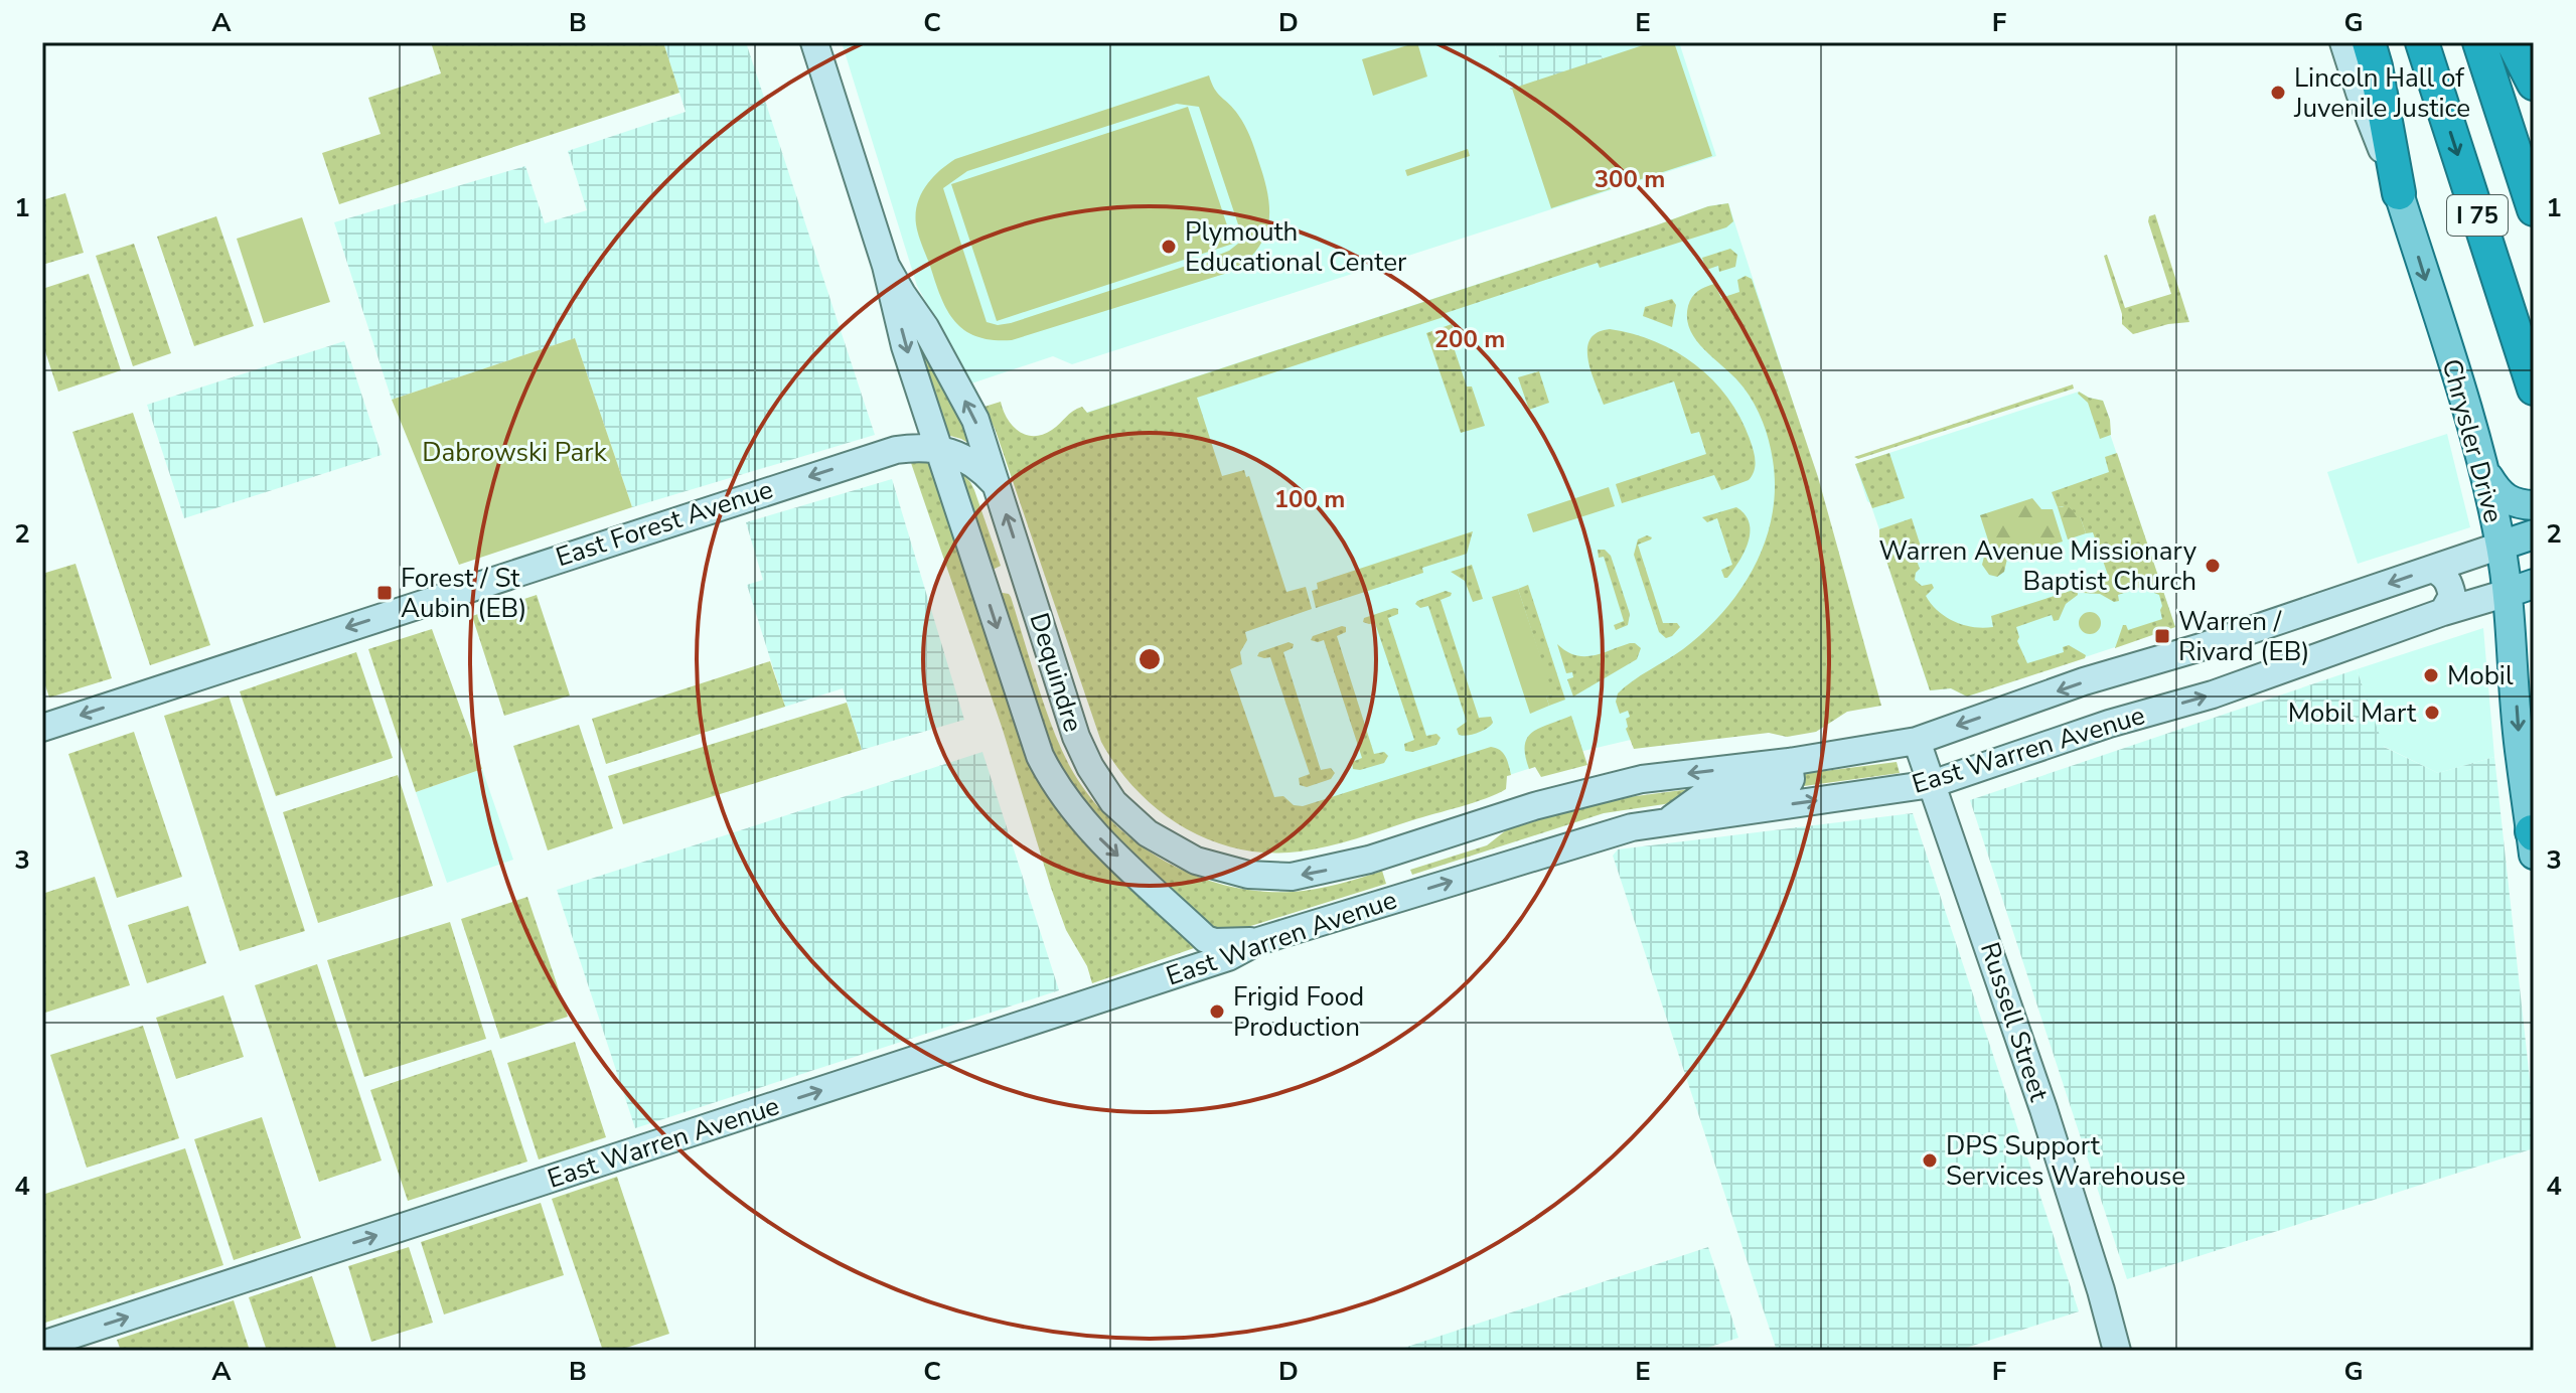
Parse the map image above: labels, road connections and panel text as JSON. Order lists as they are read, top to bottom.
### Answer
{
  "streets": {
    "highway": ["I 75"],
    "main road": [
      "Chrysler Drive",
      "East Forest Avenue",
      "Dequindre",
      "East Warren Avenue",
      "Russell Street"
    ]
  },
  "crossings": [
    ["Chrysler Drive", "East Warren Avenue"],
    ["East Forest Avenue", "Dequindre"],
    ["Dequindre", "East Warren Avenue"],
    ["East Warren Avenue", "Russell Street"]
  ],
  "one_way": ["Chrysler Drive", "East Forest Avenue"],
  "parks": ["Dabrowski Park"],
  "places": {
    "other": [
      "Lincoln Hall of Juvenile Justice",
      "Plymouth Educational Center",
      "Warren Avenue Missionary Baptist Church",
      "Mobil",
      "Mobil Mart",
      "Frigid Food Production",
      "DPS Support Services Warehouse"
    ],
    "transit": ["Forest / St Aubin (EB)", "Warren / Rivard (EB)"]
  },
  "grid": {
    "columns": [
      "A",
      "B",
      "C",
      "D",
      "E",
      "F",
      "G"
    ],
    "rows": [
      "1",
      "2",
      "3",
      "4"
    ]
  },
  "rings": ["300 m", "200 m", "100 m"]
}
